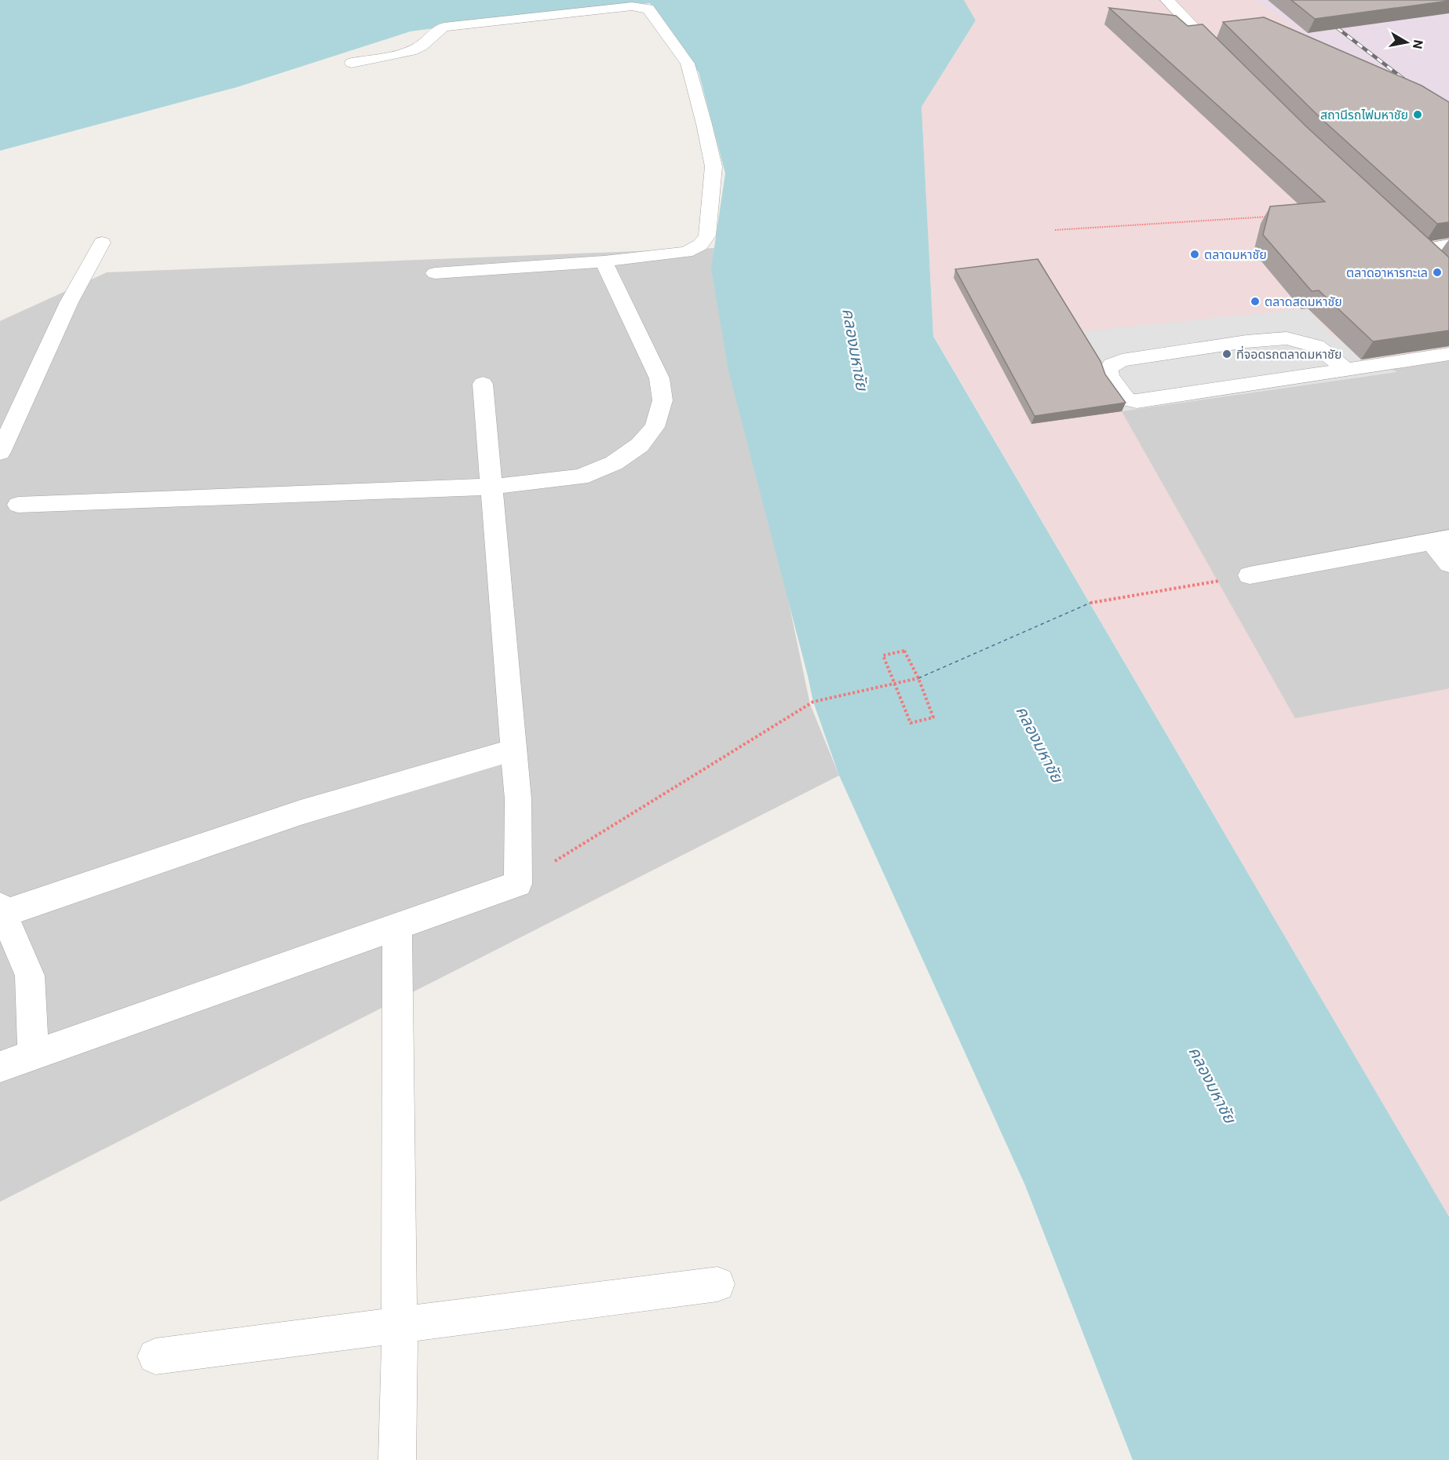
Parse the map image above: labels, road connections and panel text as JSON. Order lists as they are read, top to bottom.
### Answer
{
  "water": ["คลองมหาชัย"],
  "places": [
    "สถานีรถไฟมหาชัย",
    "ตลาดมหาชัย",
    "ตลาดอาหารทะเล",
    "ตลาดสดมหาชัย",
    "ที่จอดรถตลาดมหาชัย"
  ],
  "north": "right"
}
